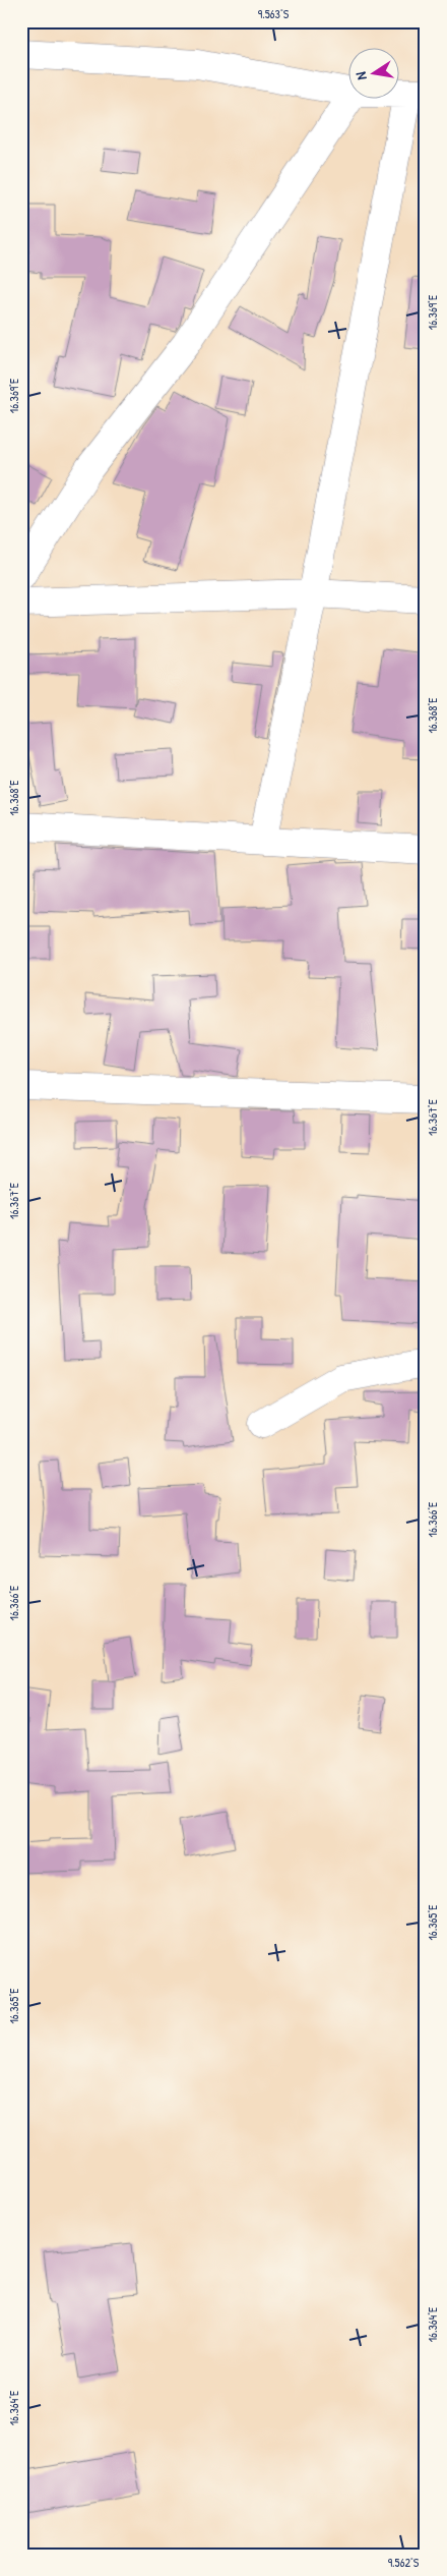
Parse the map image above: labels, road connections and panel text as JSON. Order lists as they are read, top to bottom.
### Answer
{
  "north": "left",
  "coordinates": [
    "9.563°S",
    "16.369°E",
    "16.368°E",
    "16.367°E",
    "16.366°E",
    "16.365°E",
    "16.364°E",
    "9.562°S"
  ]
}
